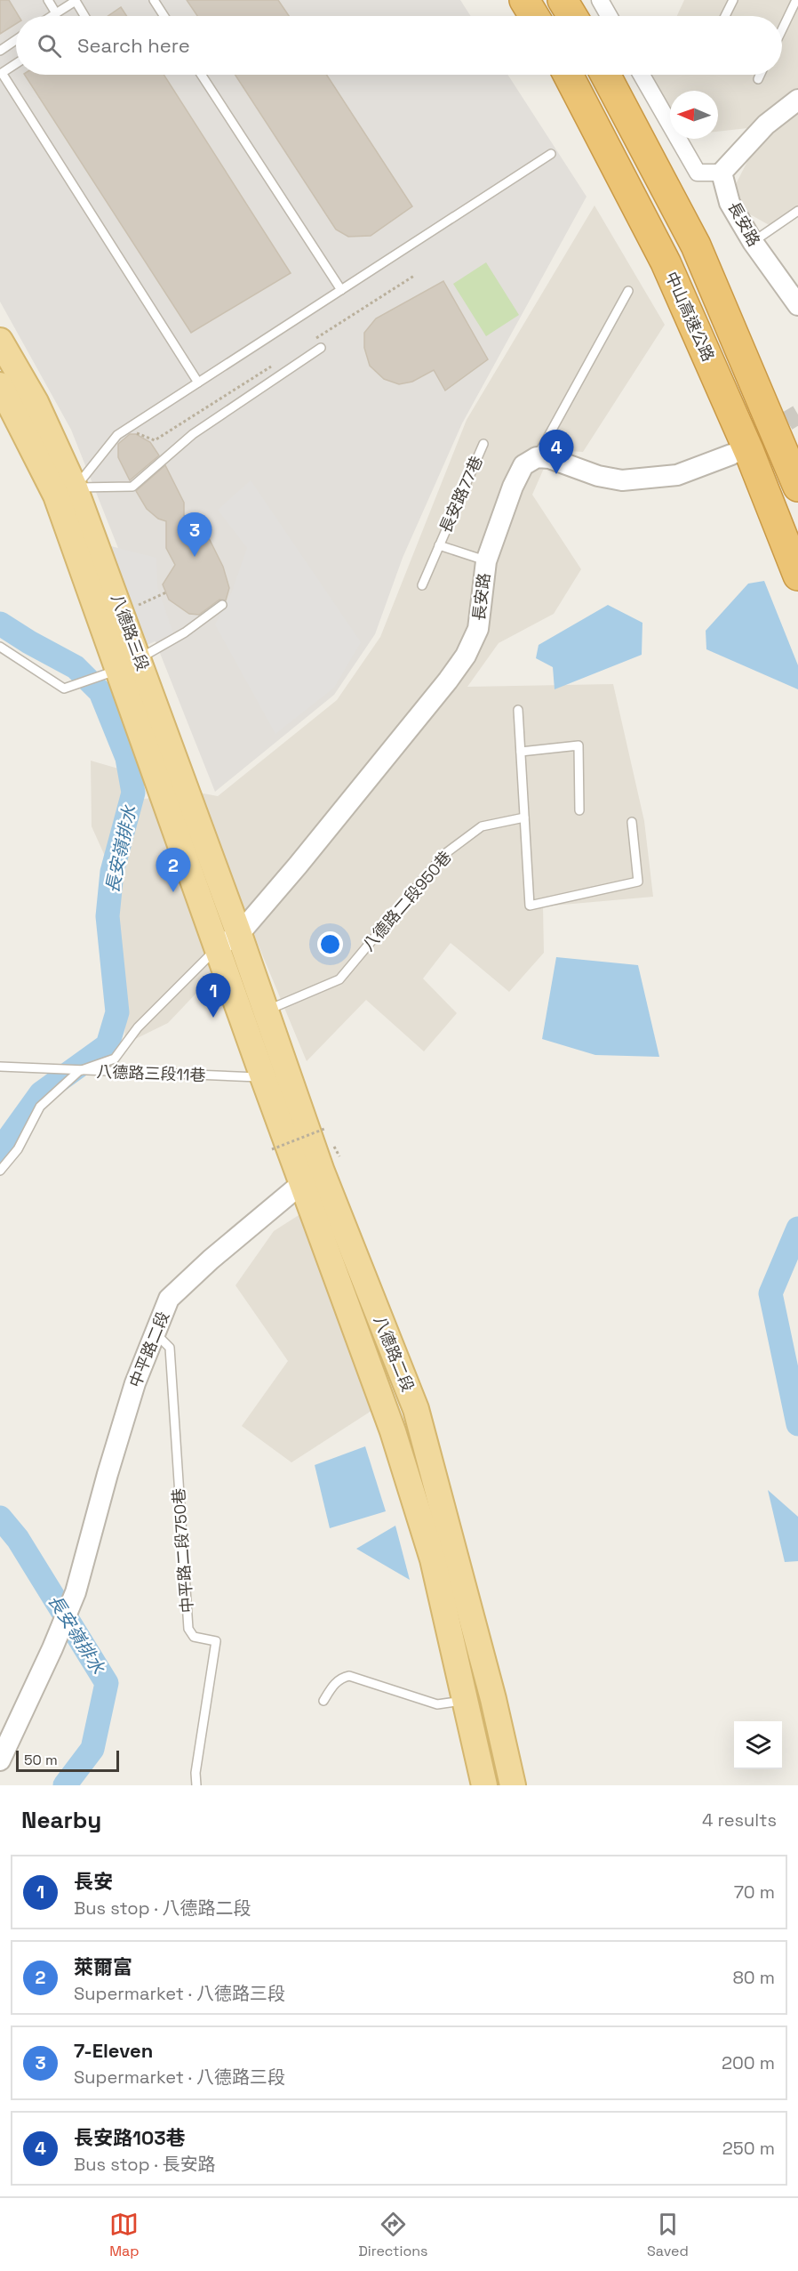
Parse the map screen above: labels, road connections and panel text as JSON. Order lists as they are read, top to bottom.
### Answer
{
  "streets": {
    "highway": ["中山高速公路"],
    "main road": ["八德路三段", "八德路二段"],
    "street": ["長安路", "中平路二段"],
    "lane": [
      "長安路77巷",
      "八德路二段950巷",
      "八德路三段11巷",
      "中平路二段750巷"
    ]
  },
  "crossings": [
    ["長安路", "長安路77巷"],
    ["長安路", "八德路三段"],
    ["長安路", "八德路二段"],
    ["八德路三段", "八德路二段"],
    ["八德路二段950巷", "八德路二段"],
    ["八德路三段11巷", "八德路二段"],
    ["中平路二段", "八德路二段"],
    ["中平路二段", "中平路二段750巷"]
  ],
  "water": ["長安嶺排水"],
  "scale_bar": "50 m",
  "north": "left",
  "page": {
    "search": "Search here",
    "pins": [
      "4",
      "3",
      "2",
      "1"
    ],
    "scale": "50 m",
    "heading": ["Nearby", "4 results"],
    "list": [
      {
        "mark": "1",
        "name": "長安",
        "note": "Bus stop · 八德路二段",
        "value": "70 m"
      },
      {
        "mark": "2",
        "name": "萊爾富",
        "note": "Supermarket · 八德路三段",
        "value": "80 m"
      },
      {
        "mark": "3",
        "name": "7-Eleven",
        "note": "Supermarket · 八德路三段",
        "value": "200 m"
      },
      {
        "mark": "4",
        "name": "長安路103巷",
        "note": "Bus stop · 長安路",
        "value": "250 m"
      }
    ],
    "nav": ["Map", "Directions", "Saved"]
  }
}
